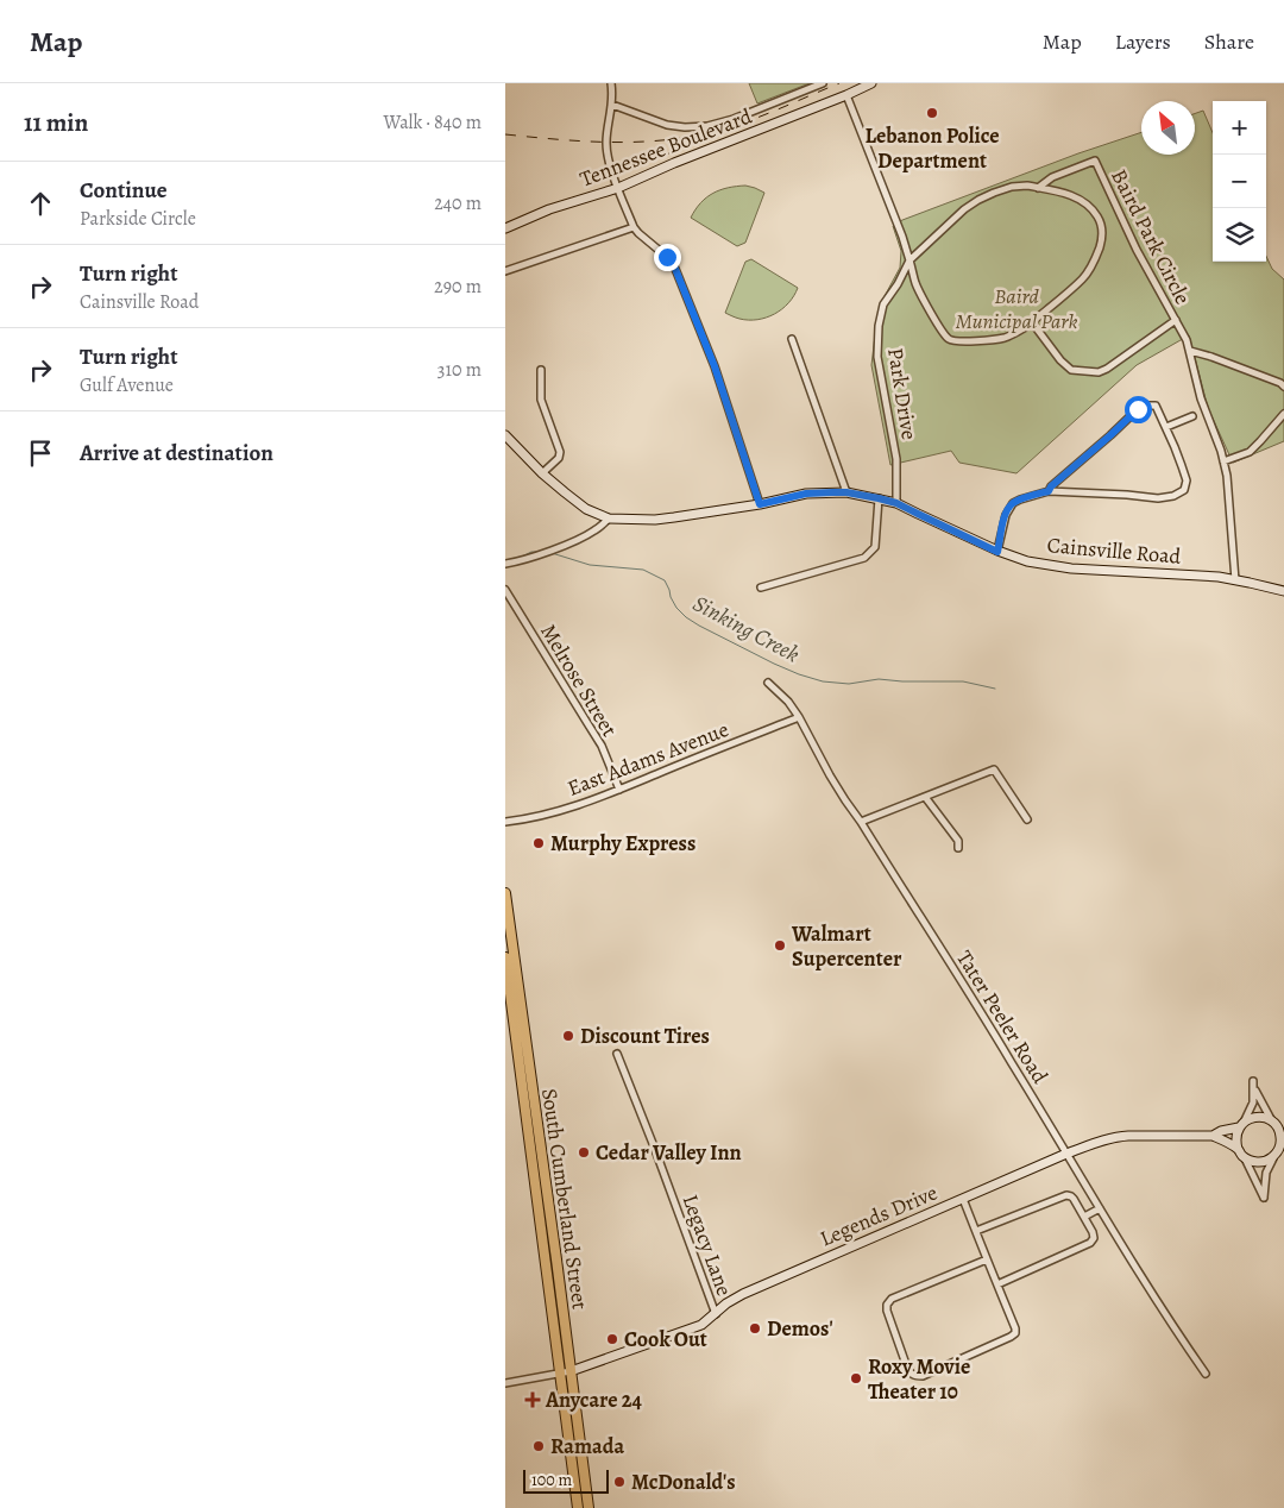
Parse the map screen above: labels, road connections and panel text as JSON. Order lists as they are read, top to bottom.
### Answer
{
  "streets": {
    "main road": ["South Cumberland Street"],
    "street": [
      "Tennessee Boulevard",
      "Baird Park Circle",
      "Park Drive",
      "Cainsville Road",
      "Melrose Street",
      "East Adams Avenue",
      "Tater Peeler Road",
      "Legends Drive",
      "Legacy Lane"
    ]
  },
  "crossings": [
    ["Baird Park Circle", "Park Drive"],
    ["Baird Park Circle", "Cainsville Road"],
    ["Park Drive", "Cainsville Road"],
    ["Melrose Street", "East Adams Avenue"],
    ["East Adams Avenue", "Tater Peeler Road"],
    ["Tater Peeler Road", "Legends Drive"],
    ["South Cumberland Street", "Legends Drive"],
    ["Legends Drive", "Legacy Lane"]
  ],
  "water": ["Sinking Creek"],
  "parks": ["Baird Municipal Park"],
  "places": {
    "other": [
      "Lebanon Police Department",
      "Murphy Express",
      "Walmart Supercenter",
      "Discount Tires",
      "Cedar Valley Inn",
      "Demos'",
      "Cook Out",
      "Roxy Movie Theater 10",
      "Ramada",
      "McDonald's"
    ],
    "health": ["Anycare 24"]
  },
  "scale_bar": "100 m",
  "north": "top left",
  "page": {
    "header": "Map",
    "nav": ["Map", "Layers", "Share"],
    "heading": ["11 min", "Walk · 840 m"],
    "map_buttons": ["+", "−"],
    "list": [
      ["Continue", "Parkside Circle", "240 m"],
      ["Turn right", "Cainsville Road", "290 m"],
      ["Turn right", "Gulf Avenue", "310 m"],
      "Arrive at destination"
    ],
    "scale": "100 m"
  }
}
